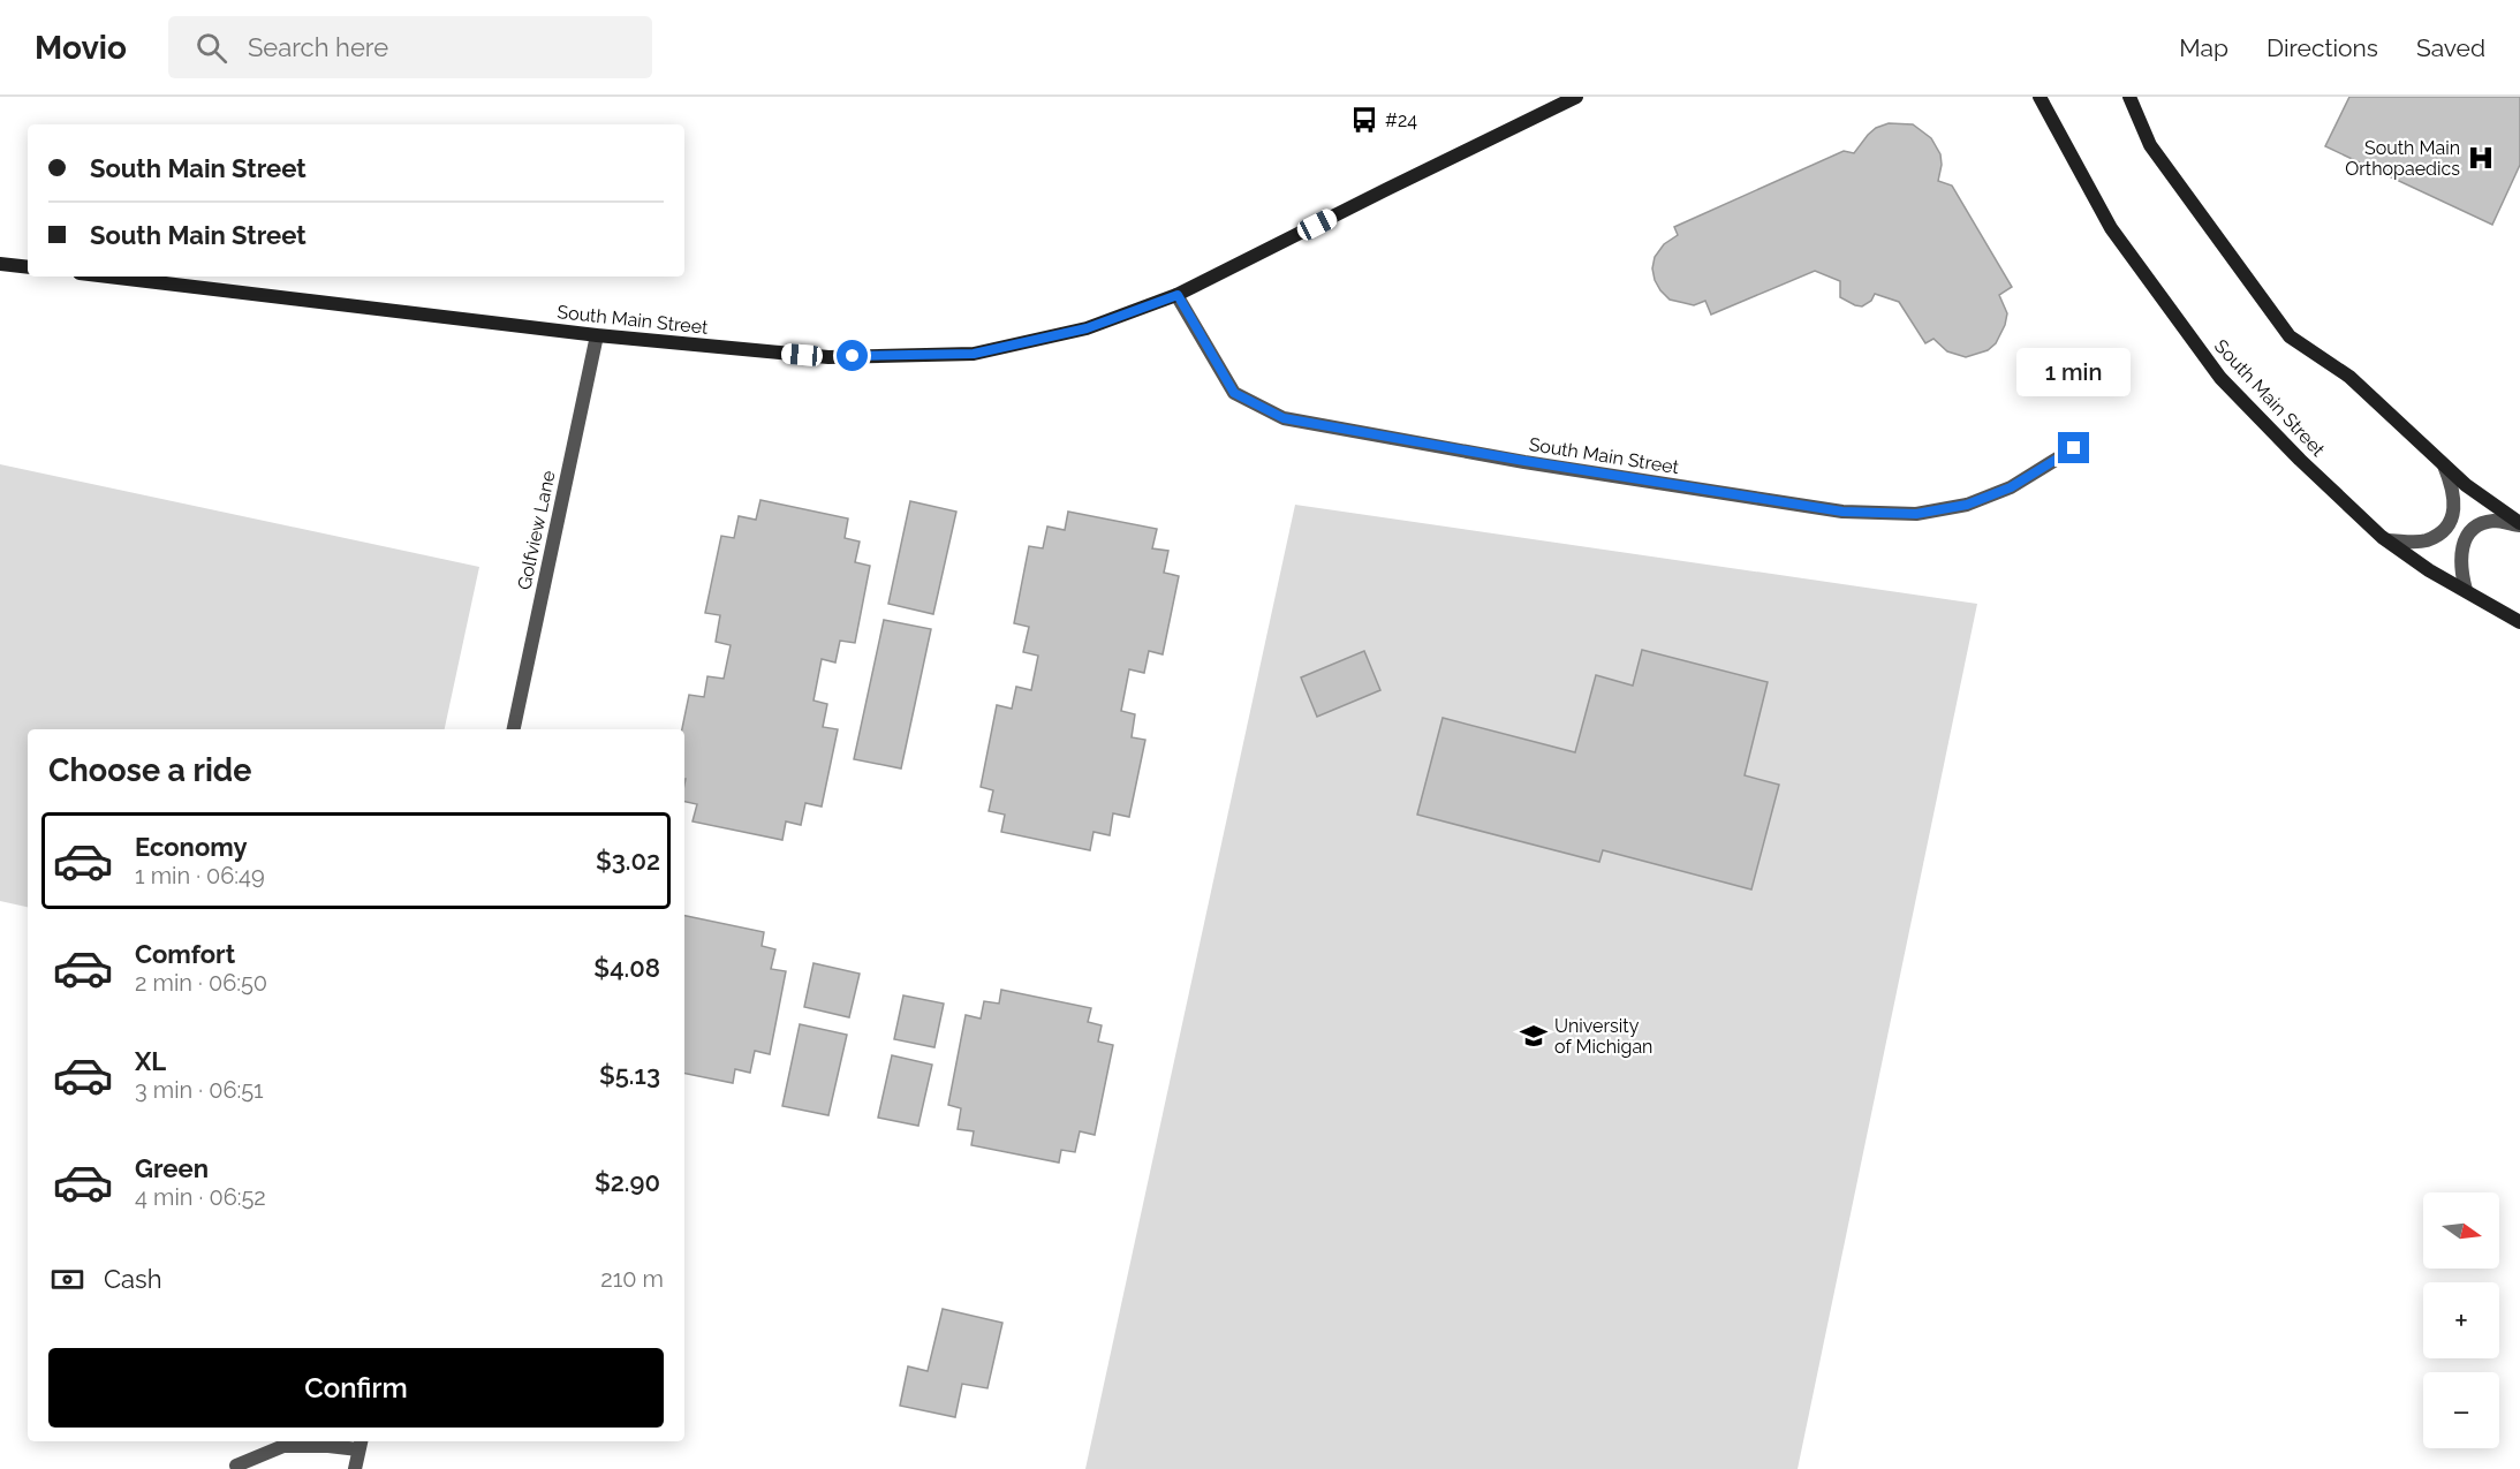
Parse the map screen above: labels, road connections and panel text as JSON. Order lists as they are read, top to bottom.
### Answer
{
  "streets": {
    "street": ["South Main Street", "Golfview Lane"]
  },
  "crossings": [
    ["South Main Street", "Golfview Lane"]
  ],
  "places": {
    "bus stop": ["#24"],
    "hospital": ["South Main Orthopaedics"],
    "school or university": ["University of Michigan"]
  },
  "north": "right",
  "page": {
    "header": "Movio",
    "search": "Search here",
    "nav": ["Map", "Directions", "Saved"],
    "banner": ["South Main Street", "South Main Street"],
    "bubble": "1 min",
    "heading": "Choose a ride",
    "list": [
      {
        "name": "Economy",
        "note": "1 min · 06:49",
        "value": "$3.02"
      },
      {
        "name": "Comfort",
        "note": "2 min · 06:50",
        "value": "$4.08"
      },
      {
        "name": "XL",
        "note": "3 min · 06:51",
        "value": "$5.13"
      },
      {
        "name": "Green",
        "note": "4 min · 06:52",
        "value": "$2.90"
      }
    ],
    "map_buttons": ["+", "−"],
    "pay": ["Cash", "210 m"],
    "buttons": "Confirm"
  }
}
